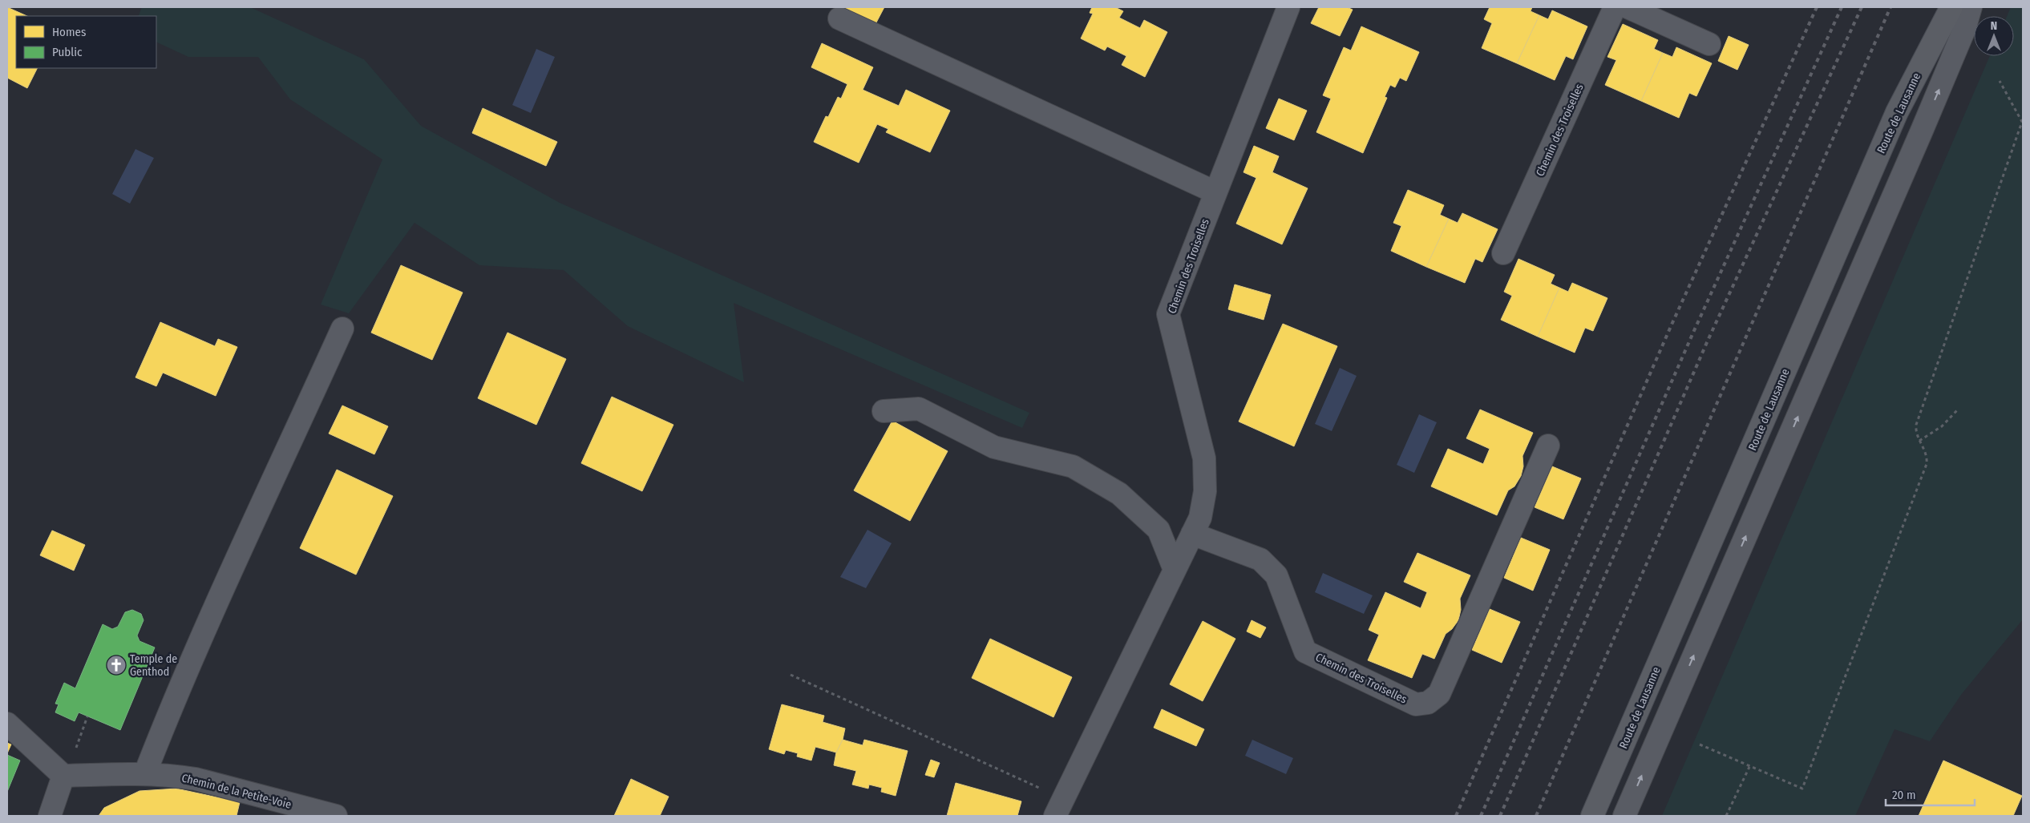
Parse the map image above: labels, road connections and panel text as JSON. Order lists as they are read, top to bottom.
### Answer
{
  "streets": {
    "main road": ["Route de Lausanne"],
    "street": ["Chemin des Troiselles", "Chemin de la Petite-Voie"]
  },
  "places": {
    "church": ["Temple de Genthod"]
  },
  "legend": ["Homes", "Public"],
  "scale_bar": "20 m",
  "north": "top"
}
